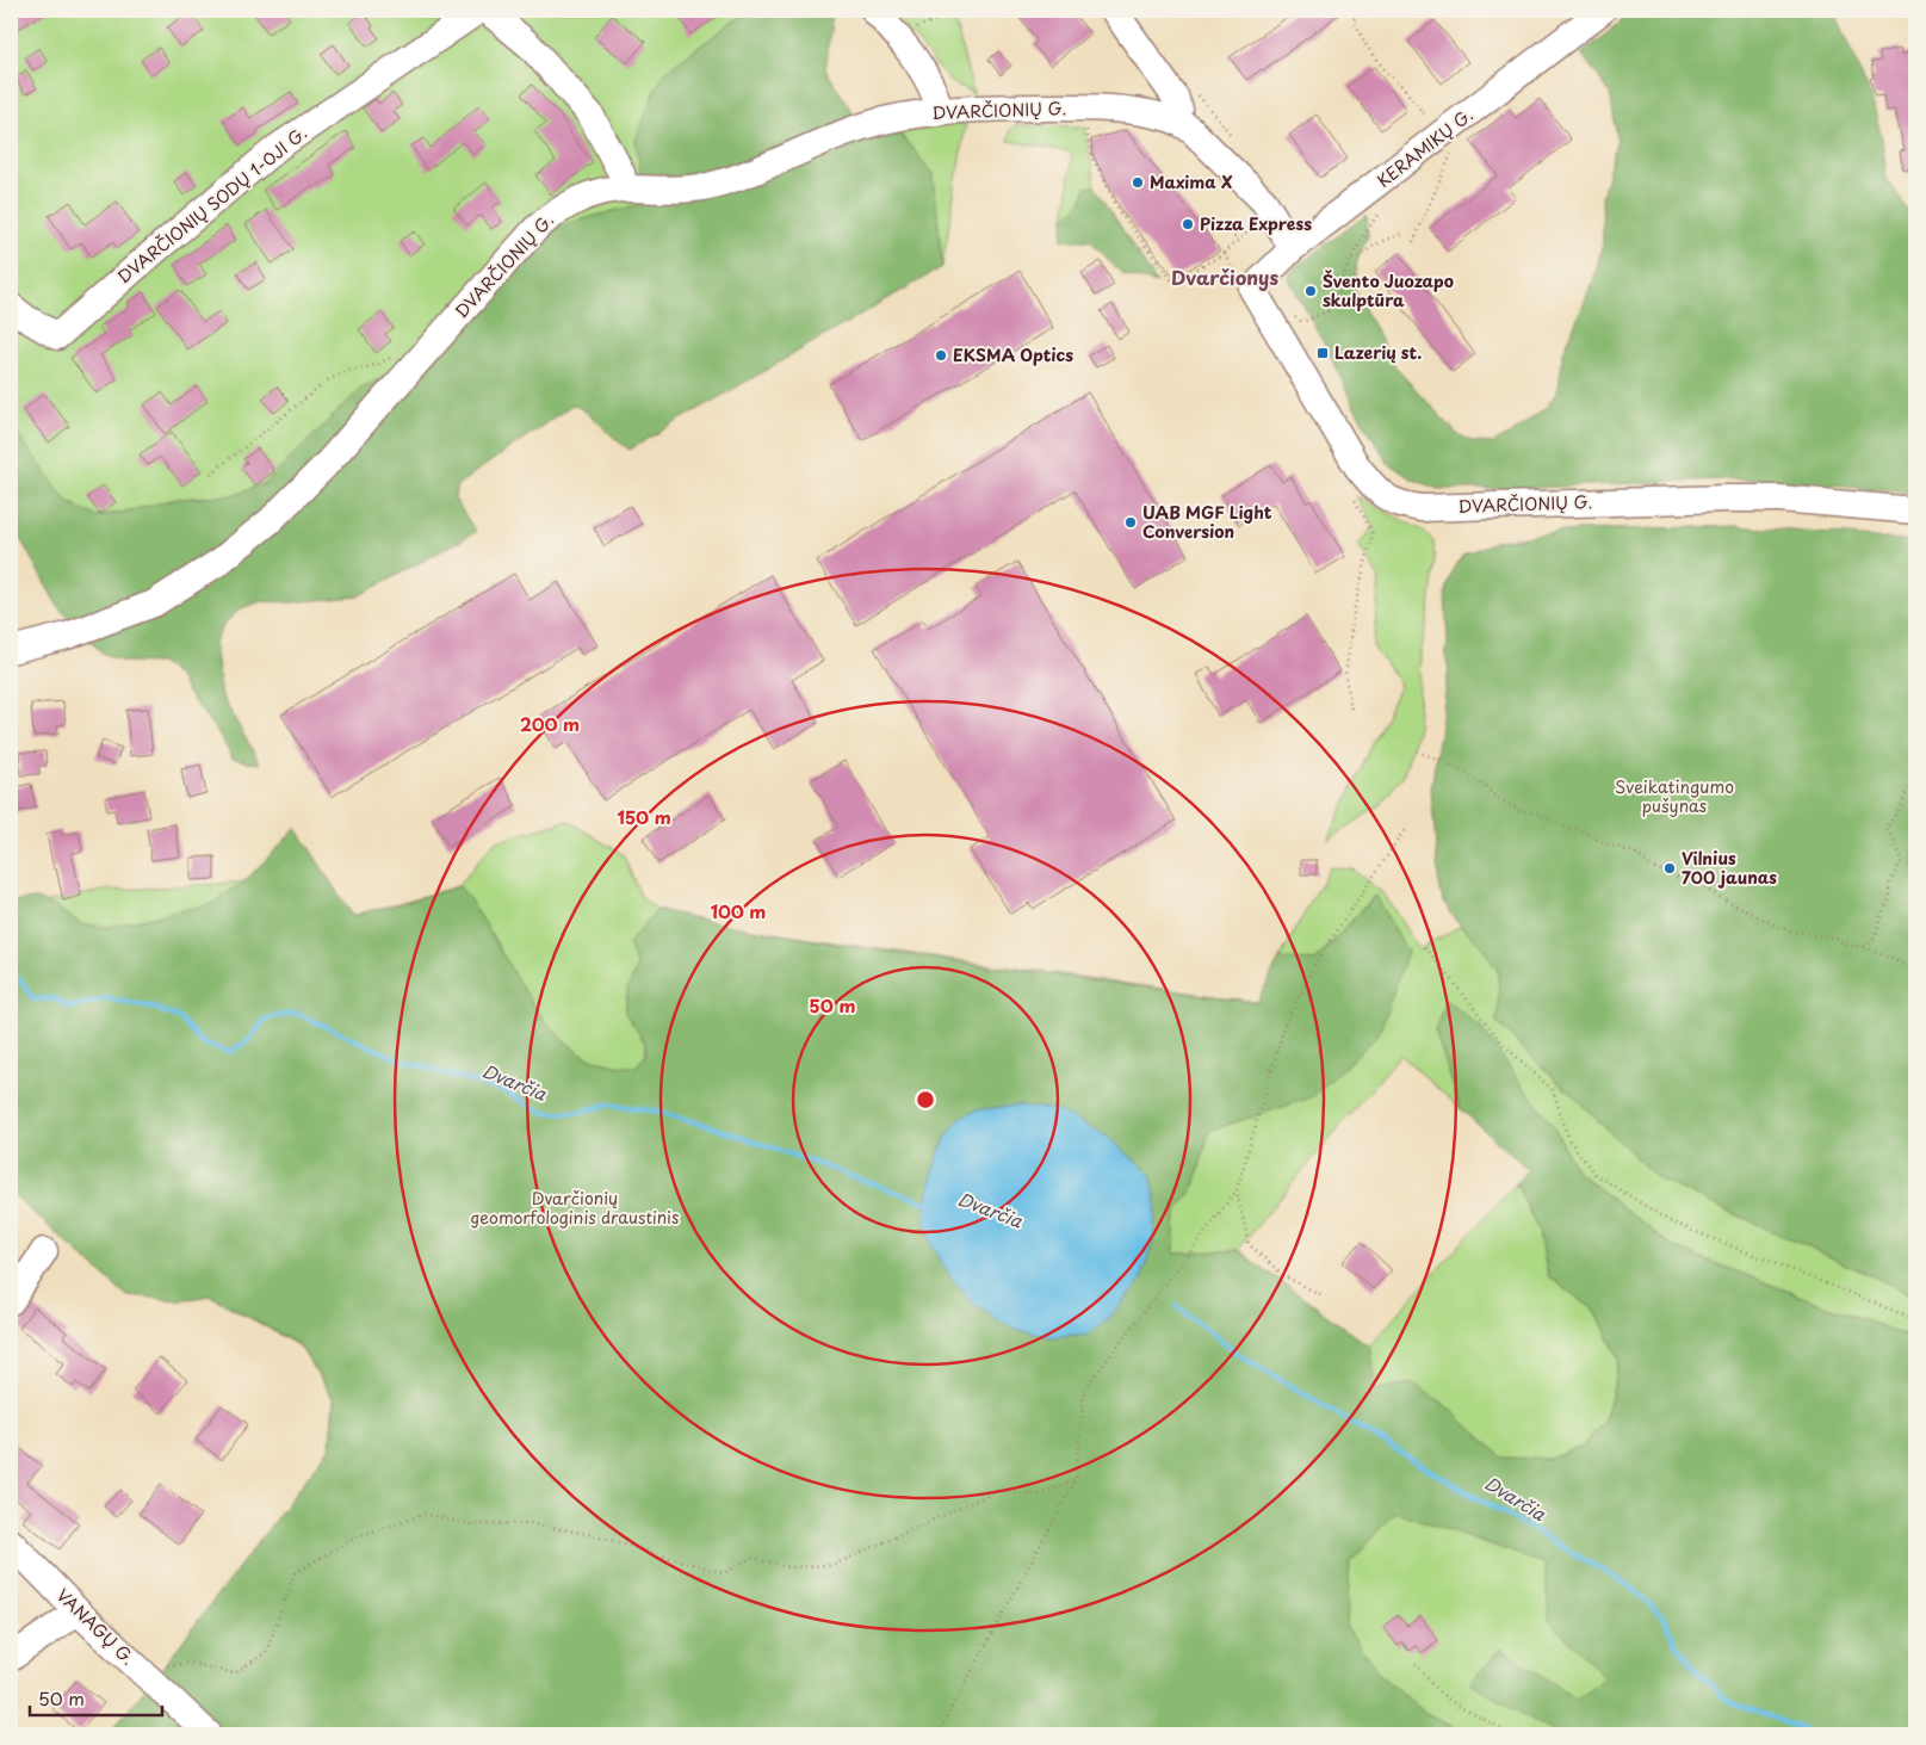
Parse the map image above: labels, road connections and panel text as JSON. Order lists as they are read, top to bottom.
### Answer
{
  "streets": {
    "street": [
      "DVARČIONIŲ G.",
      "KERAMIKŲ G.",
      "DVARČIONIŲ SODŲ 1-OJI G.",
      "VANAGŲ G."
    ]
  },
  "crossings": [
    ["DVARČIONIŲ G.", "KERAMIKŲ G."]
  ],
  "districts": ["Dvarčionys"],
  "water": ["Dvarčia"],
  "parks": ["Sveikatingumo pušynas", "Dvarčionių geomorfologinis draustinis"],
  "places": {
    "other": [
      "Maxima X",
      "Pizza Express",
      "Švento Juozapo skulptūra",
      "EKSMA Optics",
      "UAB MGF Light Conversion",
      "Vilnius 700 jaunas"
    ],
    "transit": ["Lazerių st."]
  },
  "scale_bar": "50 m",
  "rings": [
    "200 m",
    "150 m",
    "100 m",
    "50 m"
  ]
}
